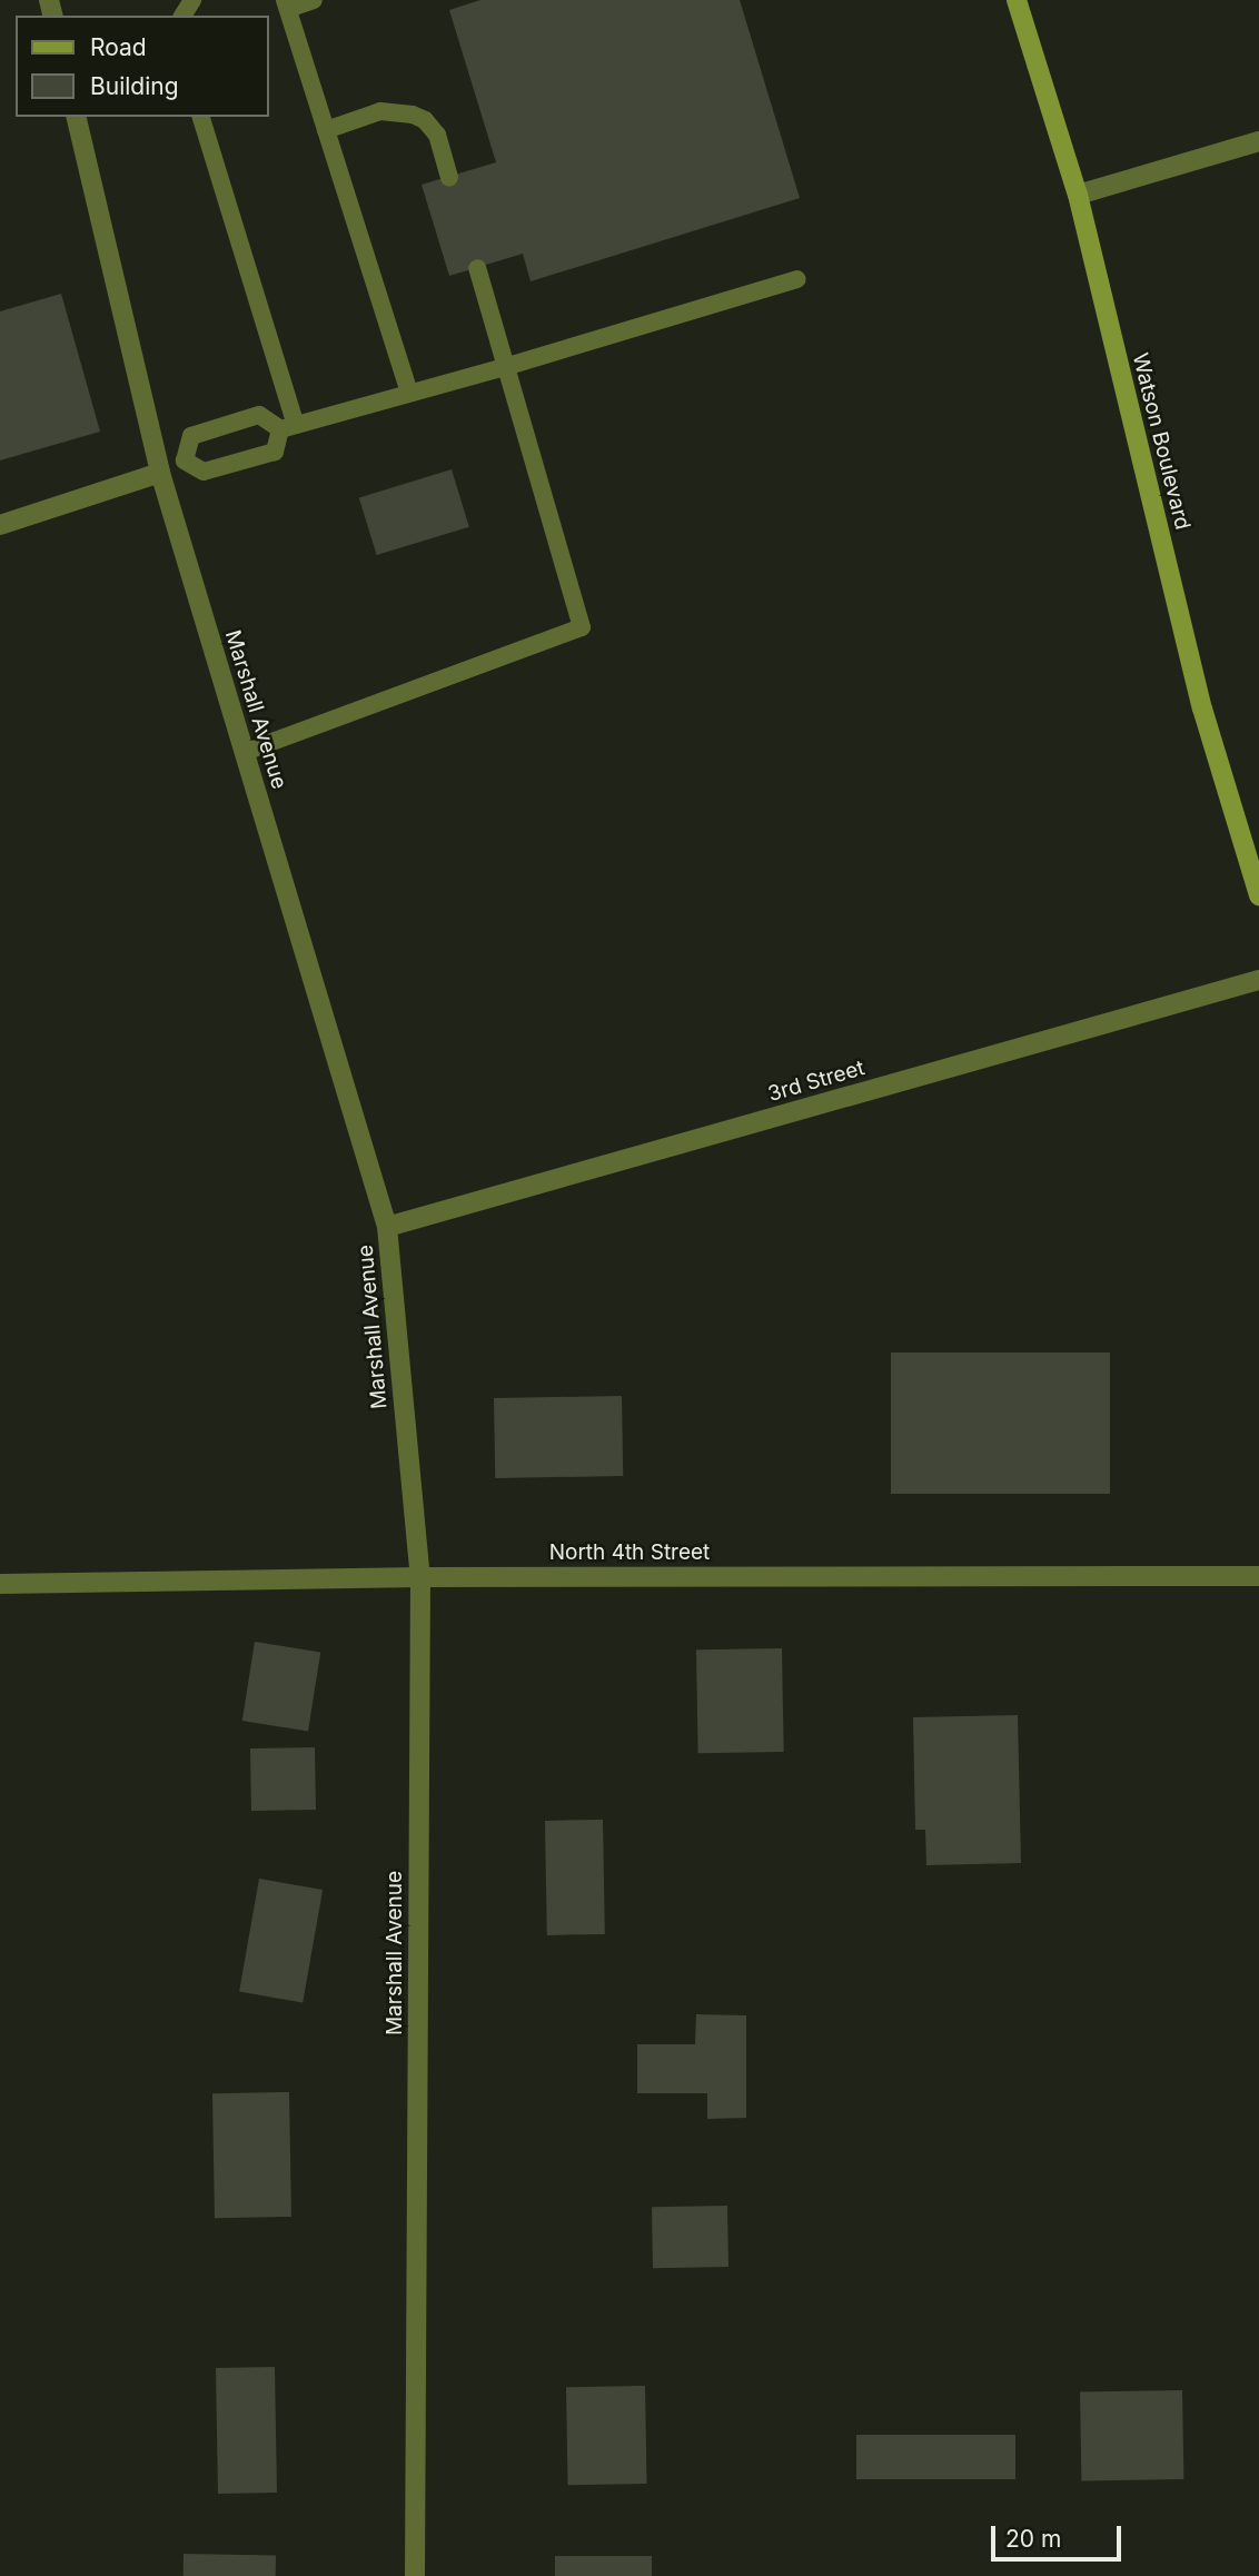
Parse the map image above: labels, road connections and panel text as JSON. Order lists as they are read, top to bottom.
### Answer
{
  "streets": {
    "main road": ["Watson Boulevard"],
    "street": ["Marshall Avenue", "3rd Street", "North 4th Street"]
  },
  "crossings": [
    ["Marshall Avenue", "3rd Street"],
    ["Marshall Avenue", "North 4th Street"]
  ],
  "legend": ["Road", "Building"],
  "scale_bar": "20 m"
}
